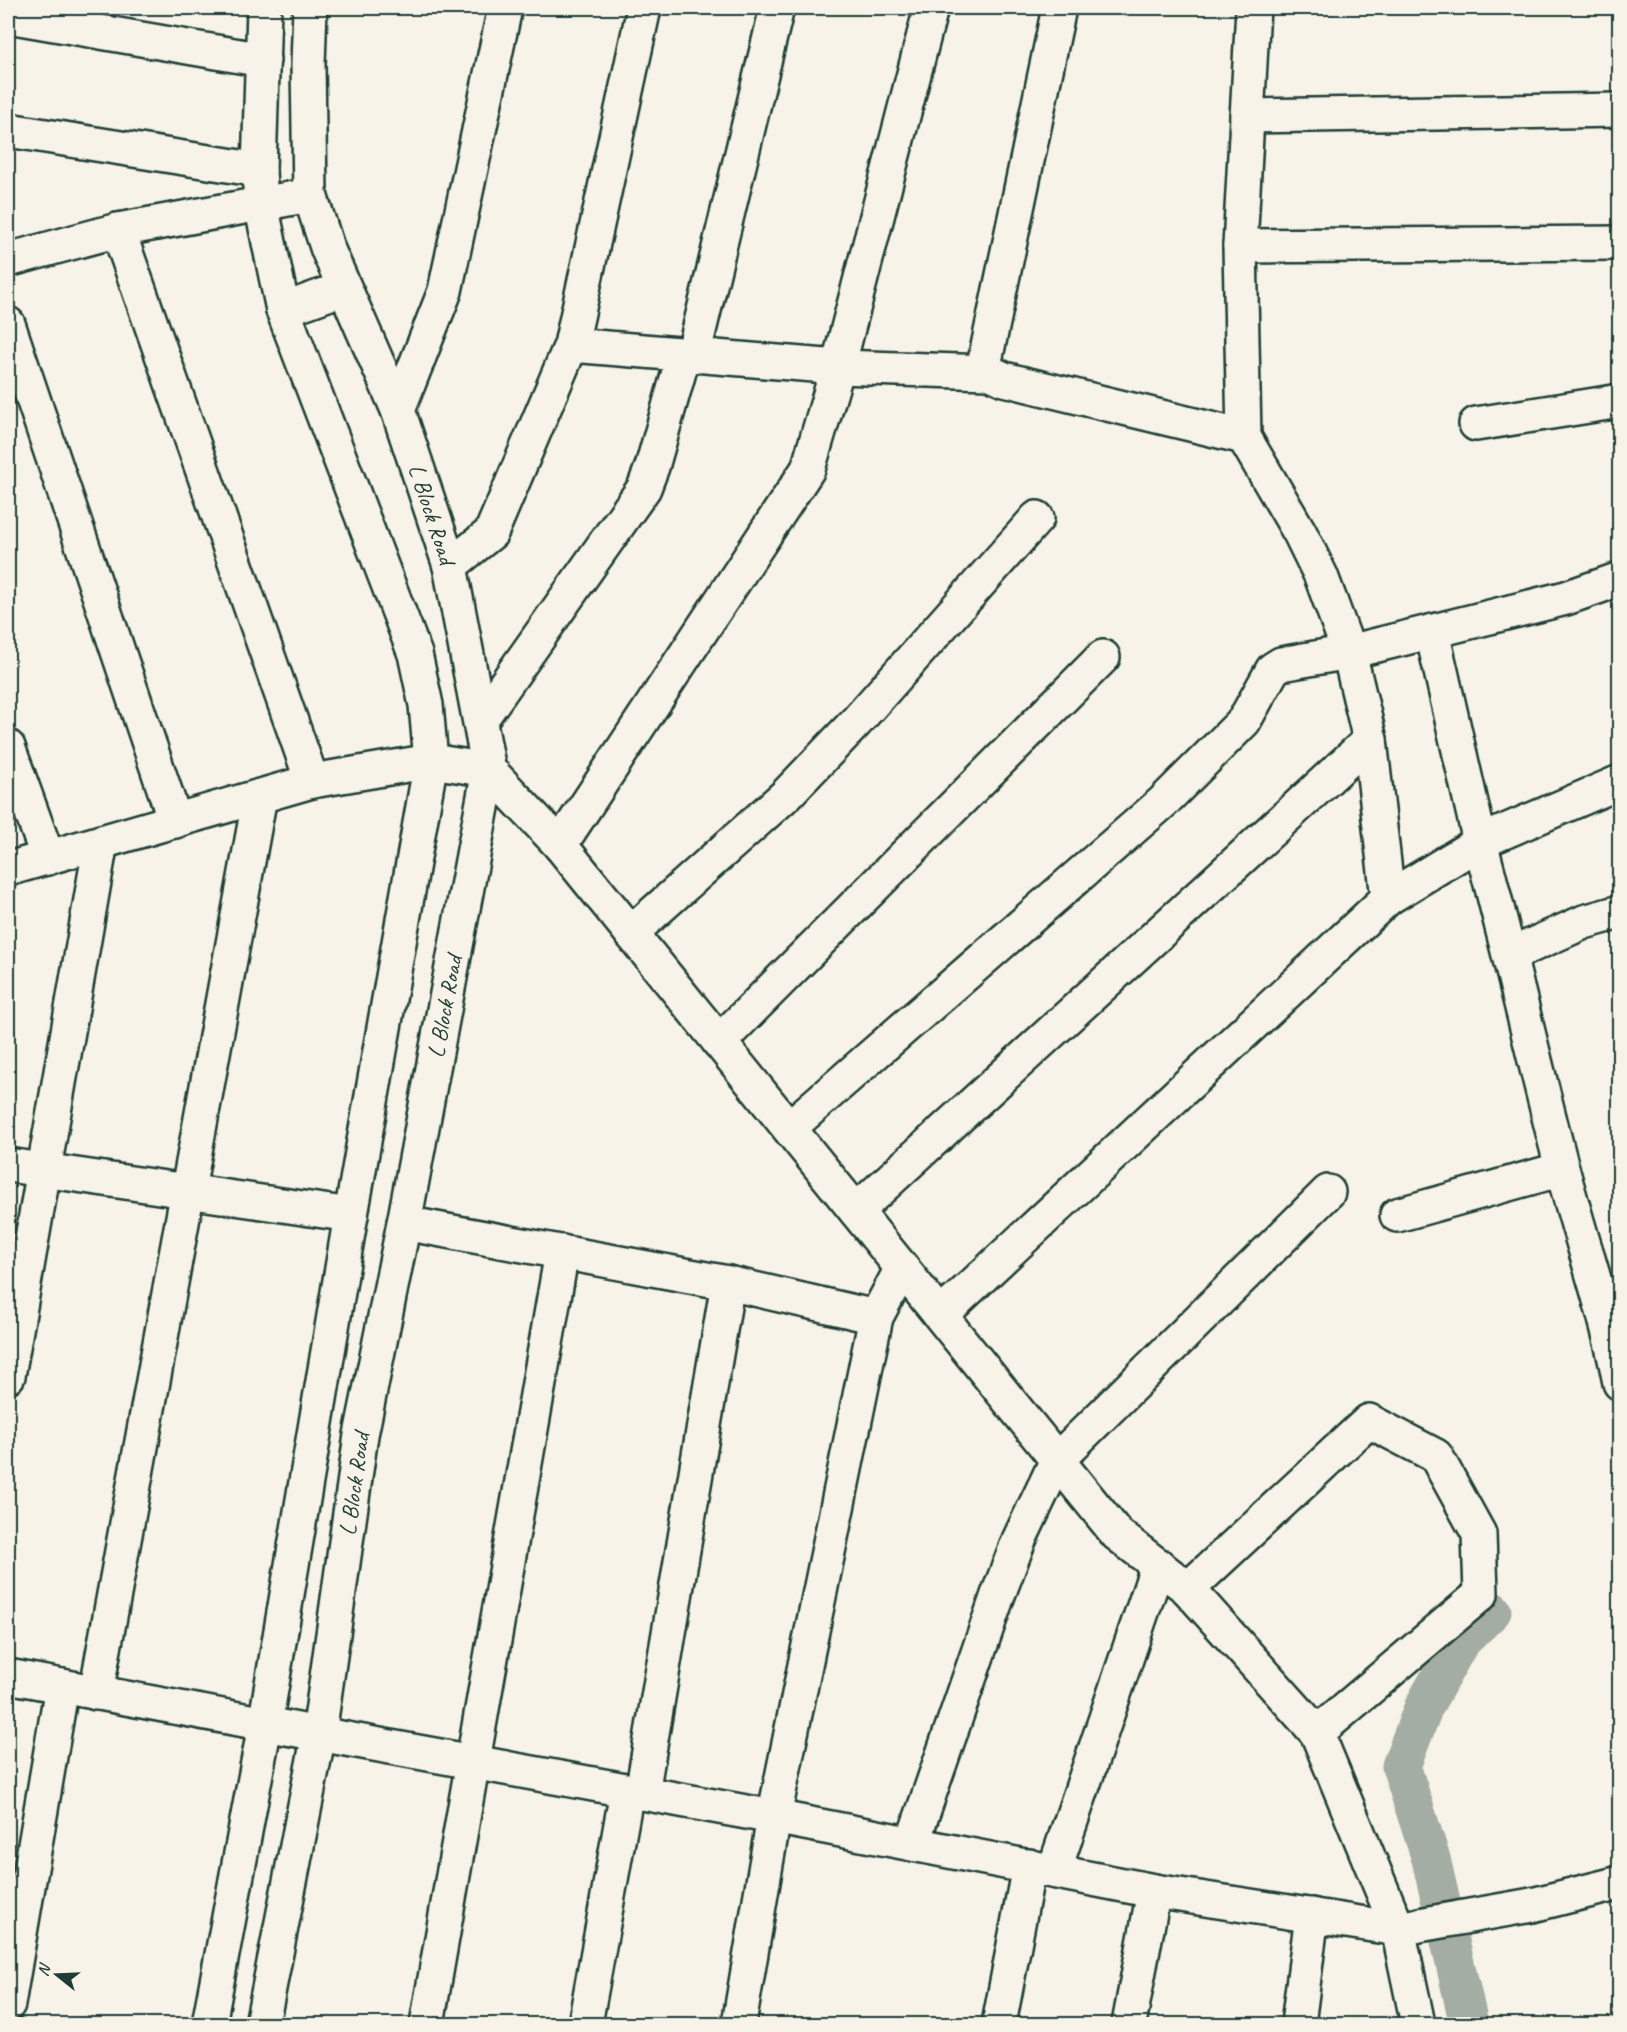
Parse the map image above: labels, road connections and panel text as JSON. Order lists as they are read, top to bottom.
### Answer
{
  "streets": {
    "street": ["L Block Road"]
  },
  "north": "left"
}
